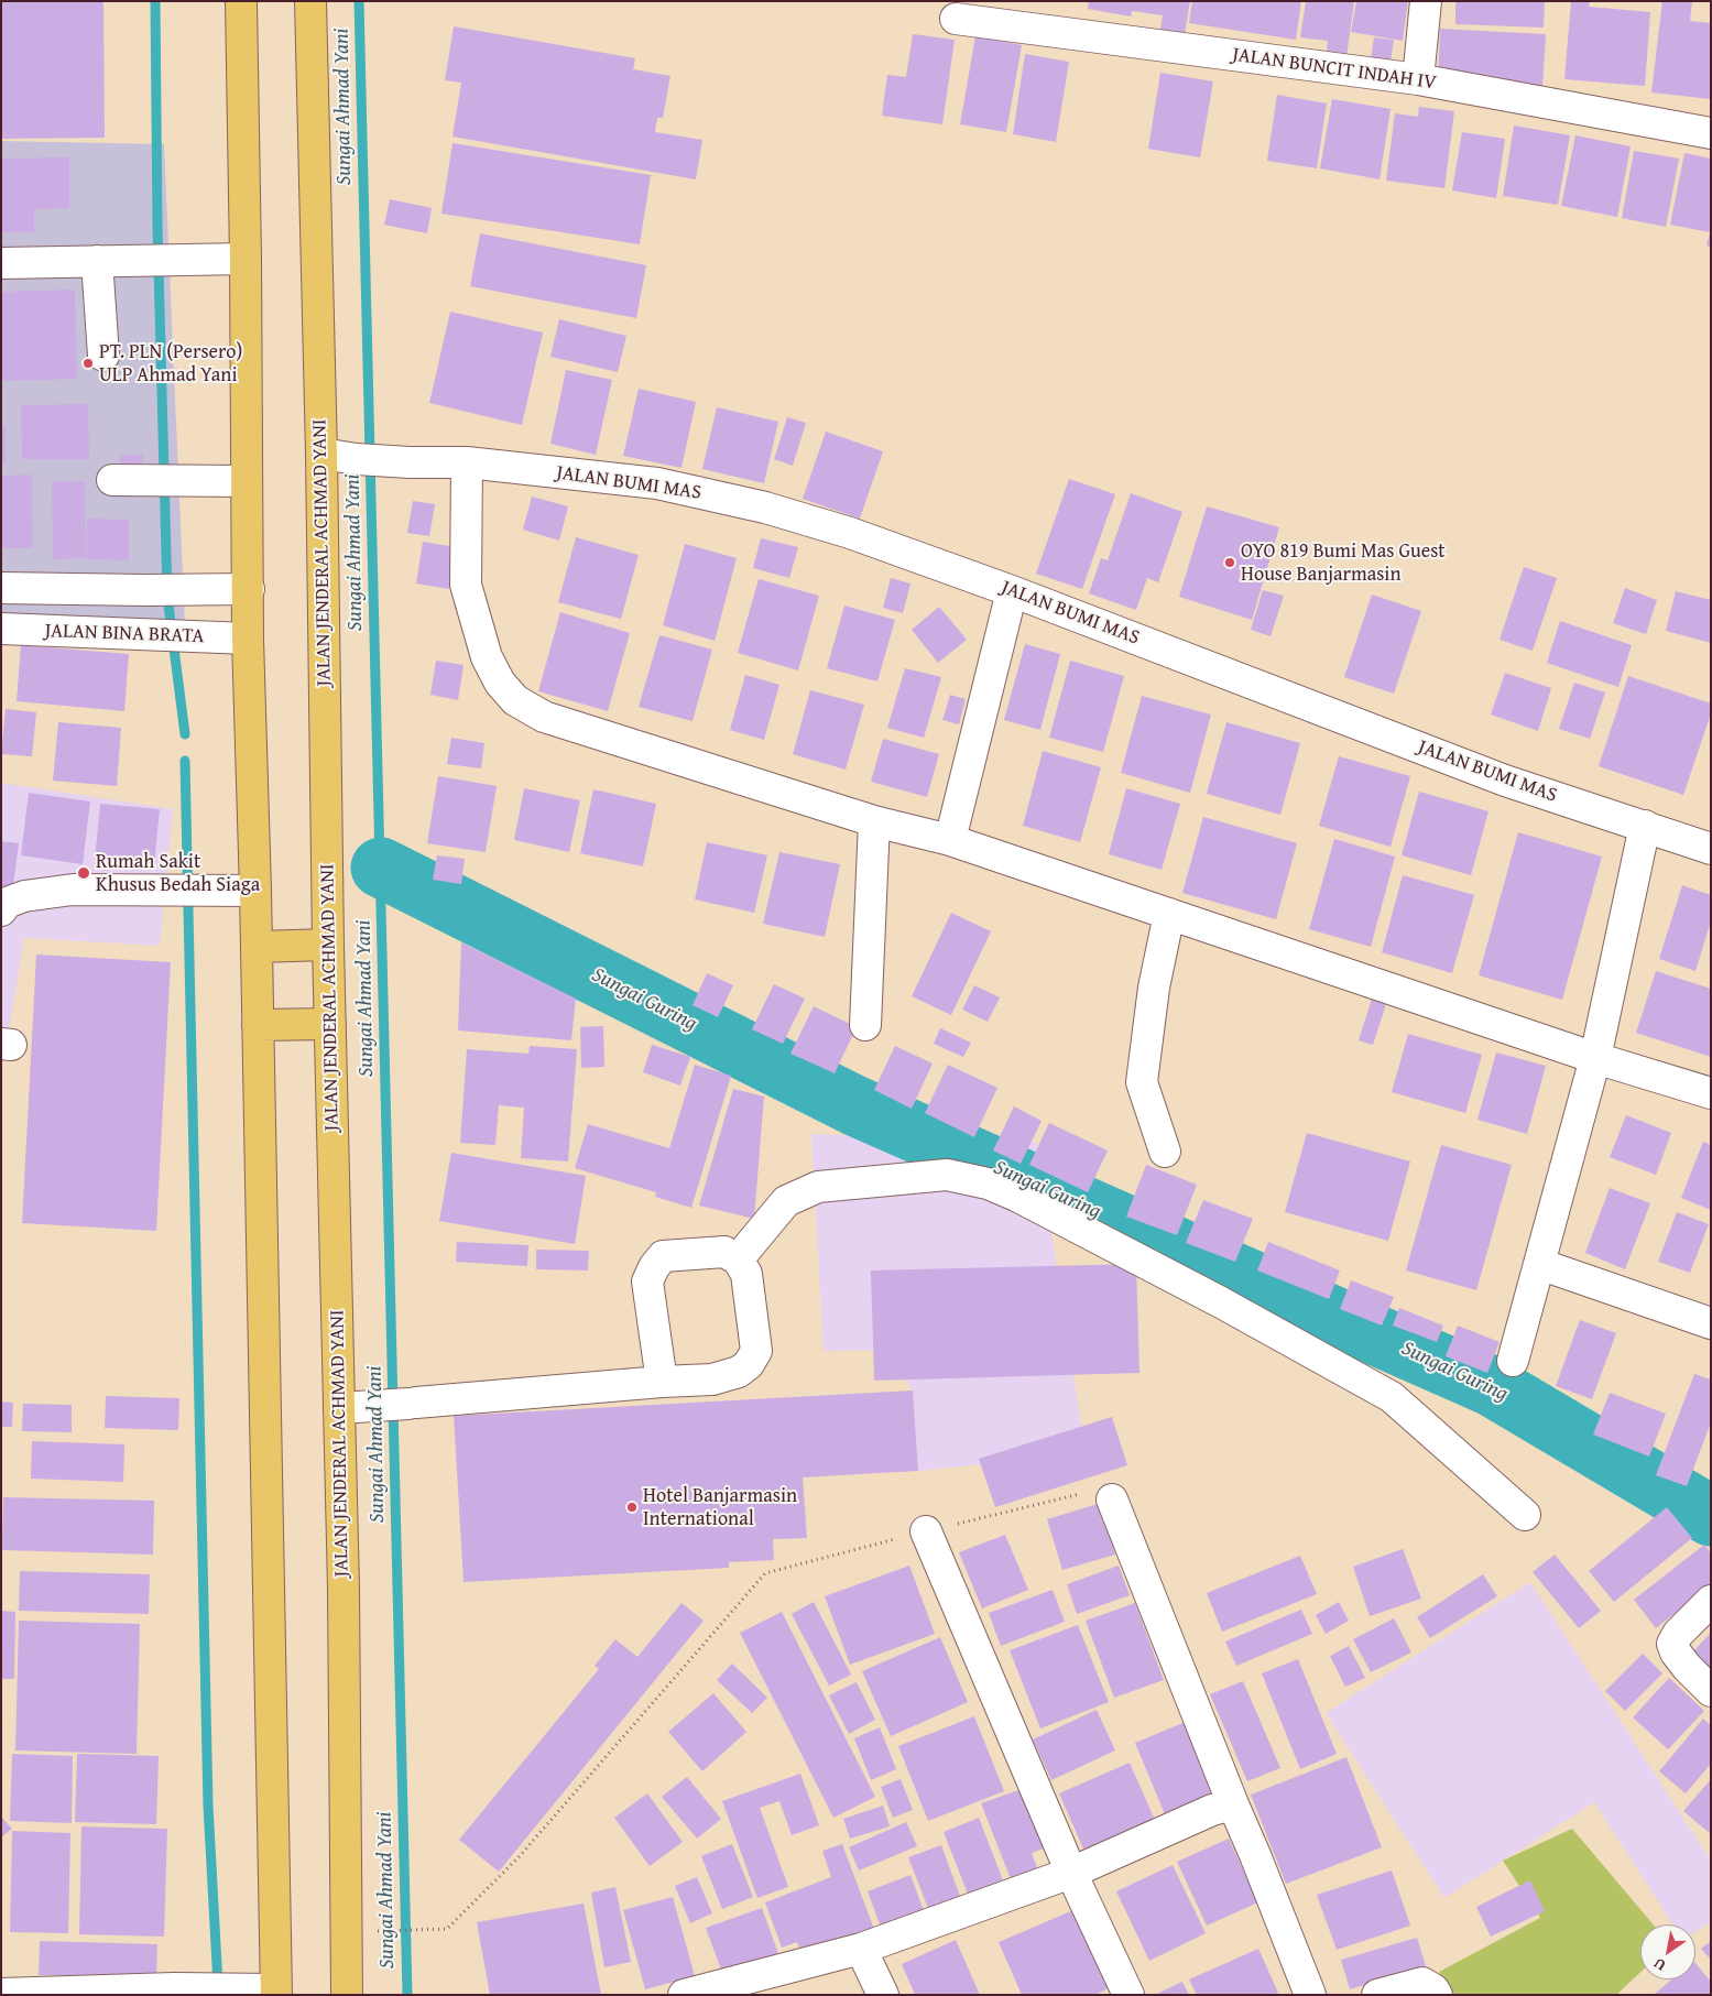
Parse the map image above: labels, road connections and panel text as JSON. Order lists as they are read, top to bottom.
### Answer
{
  "streets": {
    "highway": ["JALAN JENDERAL ACHMAD YANI"],
    "street": ["JALAN BUNCIT INDAH IV", "JALAN BUMI MAS", "JALAN BINA BRATA"]
  },
  "crossings": [
    ["JALAN BUMI MAS", "JALAN JENDERAL ACHMAD YANI"]
  ],
  "water": ["Sungai Ahmad Yani", "Sungai Guring"],
  "places": [
    "PT. PLN (Persero) ULP Ahmad Yani",
    "OYO 819 Bumi Mas Guest House Banjarmasin",
    "Rumah Sakit Khusus Bedah Siaga",
    "Hotel Banjarmasin International"
  ],
  "north": "bottom left"
}
